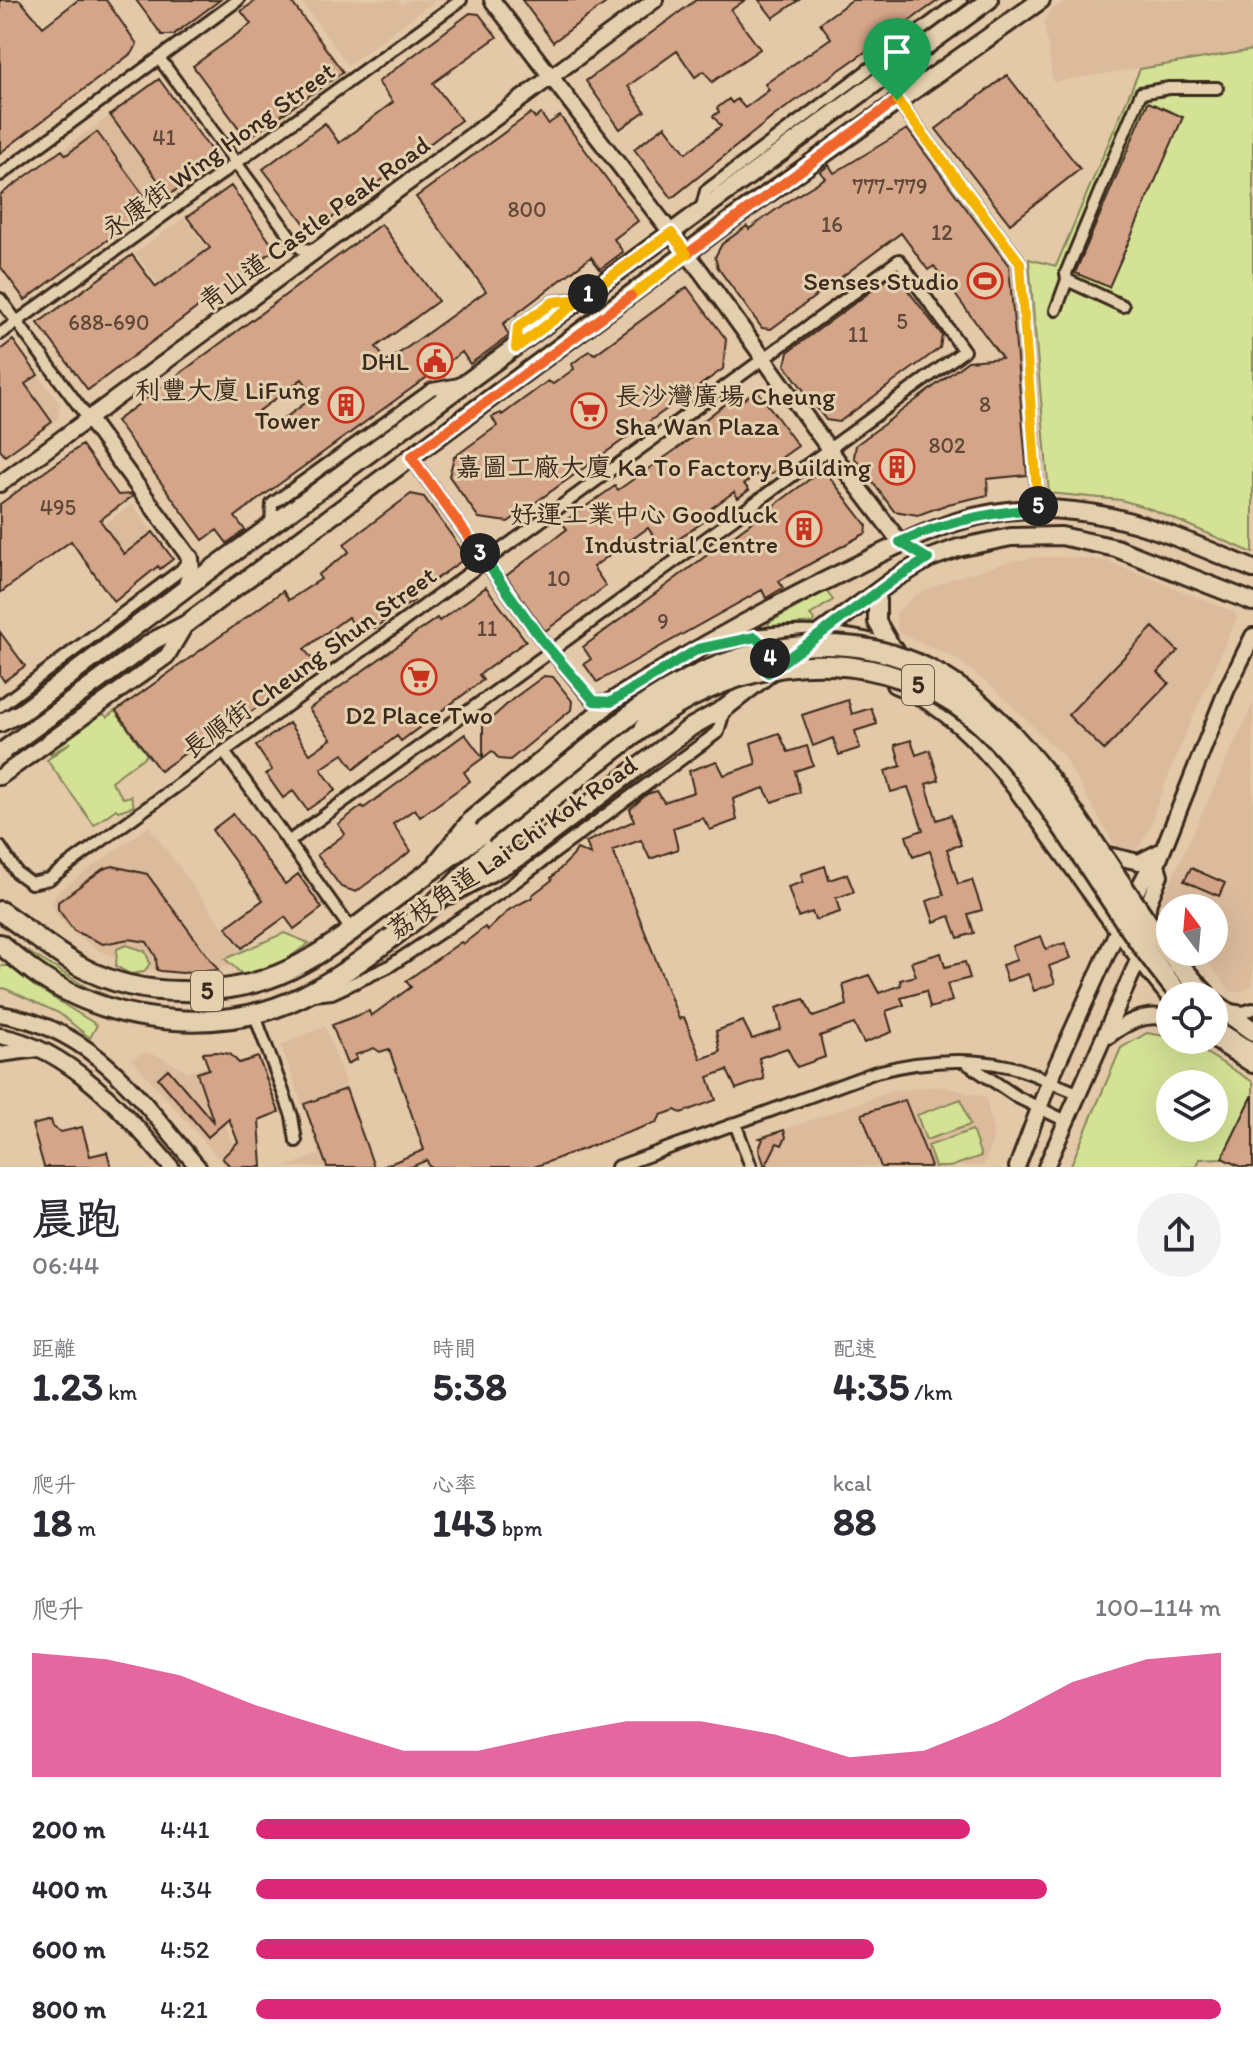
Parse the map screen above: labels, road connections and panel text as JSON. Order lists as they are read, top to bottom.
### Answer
{
  "streets": {
    "highway": ["5", "荔枝角道 Lai Chi Kok Road"],
    "street": ["永康街 Wing Hong Street", "青山道 Castle Peak Road", "長順街 Cheung Shun Street"]
  },
  "crossings": [
    ["5", "荔枝角道 Lai Chi Kok Road"]
  ],
  "places": {
    "sports": ["Senses Studio"],
    "public building": ["DHL"],
    "building": ["利豐大廈 LiFung Tower", "嘉圖工廠大廈 Ka To Factory Building", "好運工業中心 Goodluck Industrial Centre"],
    "supermarket": ["長沙灣廣場 Cheung Sha Wan Plaza", "D2 Place Two"]
  },
  "house_numbers": [
    "41",
    "777-779",
    "800",
    "16",
    "12",
    "5",
    "688-690",
    "11",
    "8",
    "802",
    "495",
    "10",
    "9",
    "11"
  ],
  "north": "top",
  "page": {
    "pins": [
      "1",
      "5",
      "3",
      "4"
    ],
    "heading": ["晨跑", "06:44"],
    "stats": [
      ["距離", "1.23 km"],
      ["時間", "5:38"],
      ["配速", "4:35 /km"],
      ["爬升", "18 m"],
      ["心率", "143 bpm"],
      ["kcal", "88"]
    ],
    "chart": ["爬升", "100–114 m"],
    "list": [
      {
        "name": "200 m",
        "note": "4:41"
      },
      {
        "name": "400 m",
        "note": "4:34"
      },
      {
        "name": "600 m",
        "note": "4:52"
      },
      {
        "name": "800 m",
        "note": "4:21"
      }
    ]
  }
}
